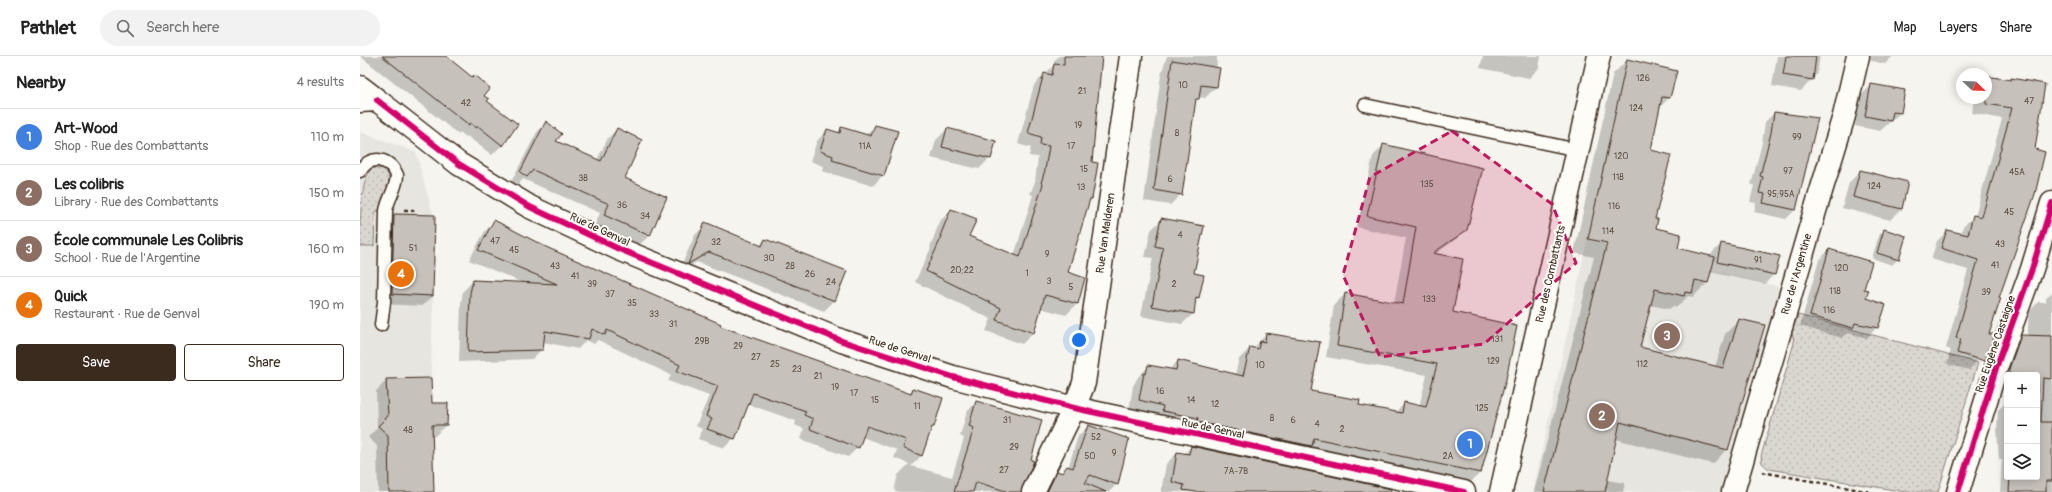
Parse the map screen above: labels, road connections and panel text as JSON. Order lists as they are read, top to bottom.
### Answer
{
  "streets": {
    "street": [
      "Rue de Genval",
      "Rue Van Malderen",
      "Rue des Combattants",
      "Rue de l'Argentine",
      "Rue Eugène Castaigne"
    ]
  },
  "crossings": [
    ["Rue de Genval", "Rue Van Malderen"]
  ],
  "house_numbers": [
    "126",
    "10",
    "21",
    "47",
    "42",
    "124",
    "19",
    "8",
    "99",
    "11A",
    "17",
    "120",
    "15",
    "97",
    "45A",
    "118",
    "38",
    "6",
    "135",
    "124",
    "13",
    "95;95A",
    "36",
    "116",
    "45",
    "34",
    "114",
    "4",
    "47",
    "32",
    "43",
    "51",
    "45",
    "9",
    "30",
    "91",
    "41",
    "43",
    "28",
    "120",
    "20;22",
    "1",
    "26",
    "41",
    "3",
    "24",
    "39",
    "2",
    "5",
    "118",
    "39",
    "37",
    "133",
    "35",
    "116",
    "33",
    "31",
    "131",
    "29B",
    "29",
    "27",
    "129",
    "25",
    "112",
    "10",
    "23",
    "21",
    "19",
    "16",
    "17",
    "15",
    "14",
    "12",
    "11",
    "125",
    "8",
    "31",
    "6",
    "4",
    "2",
    "48",
    "52",
    "29",
    "9",
    "50",
    "2A",
    "27",
    "7A-7B"
  ],
  "north": "bottom right",
  "page": {
    "header": "Pathlet",
    "search": "Search here",
    "nav": ["Map", "Layers", "Share"],
    "heading": ["Nearby", "4 results"],
    "list": [
      {
        "mark": "1",
        "name": "Art-Wood",
        "note": "Shop · Rue des Combattants",
        "value": "110 m"
      },
      {
        "mark": "2",
        "name": "Les colibris",
        "note": "Library · Rue des Combattants",
        "value": "150 m"
      },
      {
        "mark": "3",
        "name": "École communale Les Colibris",
        "note": "School · Rue de l'Argentine",
        "value": "160 m"
      },
      {
        "mark": "4",
        "name": "Quick",
        "note": "Restaurant · Rue de Genval",
        "value": "190 m"
      }
    ],
    "pins": [
      "4",
      "3",
      "2",
      "1"
    ],
    "buttons": ["Save", "Share"],
    "map_buttons": ["+", "−"]
  }
}
